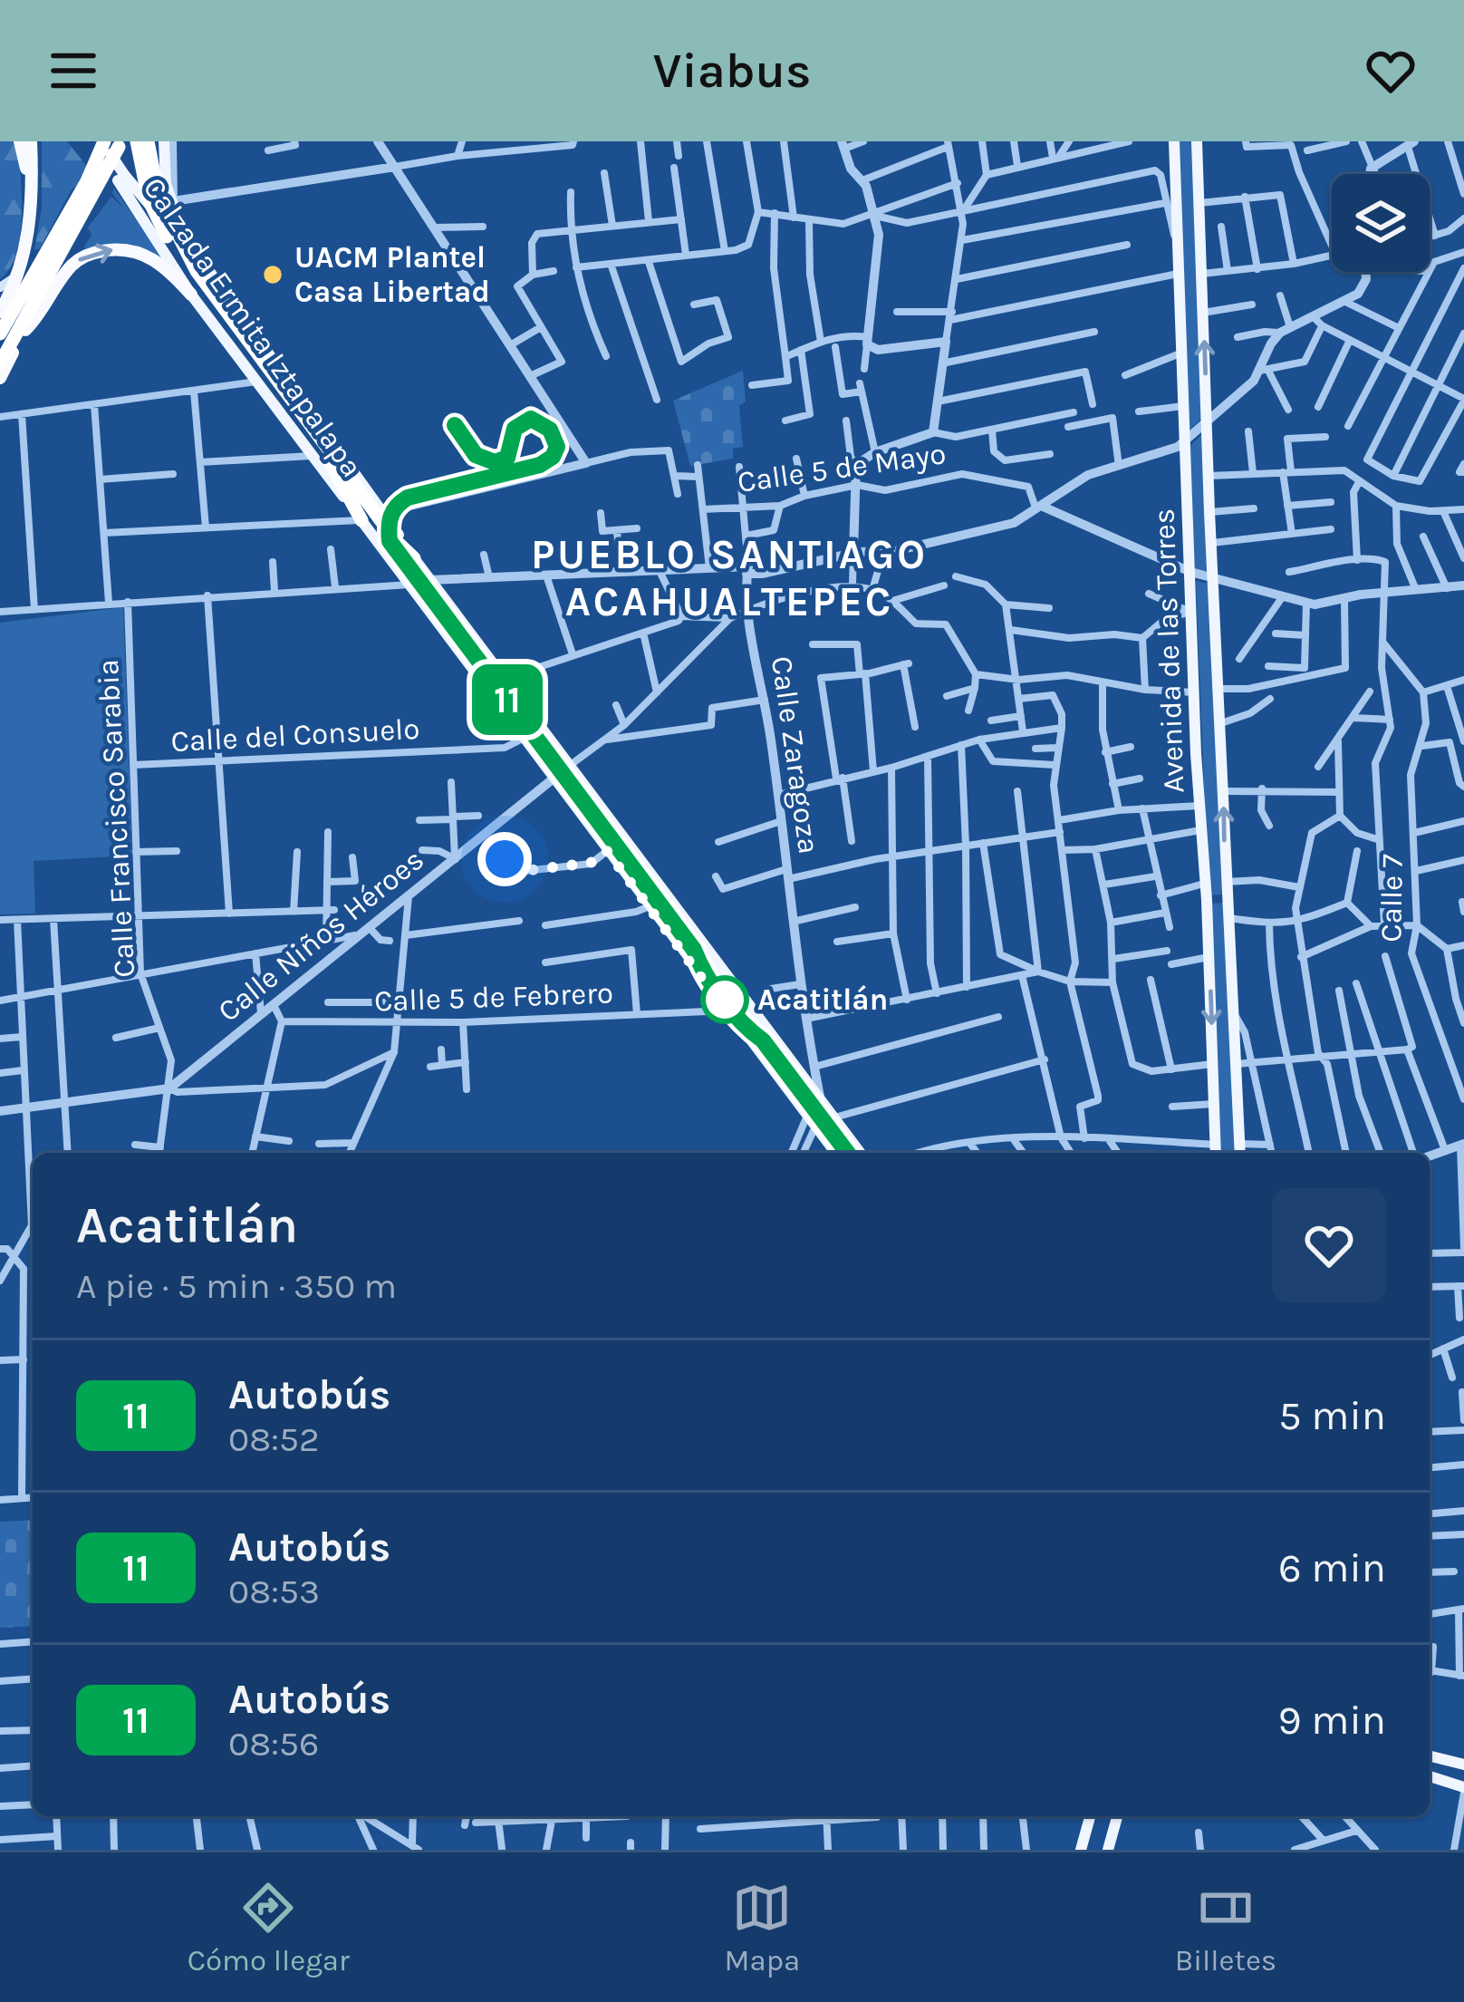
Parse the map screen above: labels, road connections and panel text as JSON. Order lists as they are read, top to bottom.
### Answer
{
  "streets": {
    "main road": ["Calzada Ermita Iztapalapa", "Avenida de las Torres"],
    "street": [
      "Calle 5 de Mayo",
      "Calle del Consuelo",
      "Calle Zaragoza",
      "Calle Francisco Sarabia",
      "Calle 7",
      "Calle Niños Héroes",
      "Calle 5 de Febrero"
    ]
  },
  "crossings": [
    ["Calzada Ermita Iztapalapa", "Calle del Consuelo"],
    ["Calzada Ermita Iztapalapa", "Calle Zaragoza"],
    ["Calzada Ermita Iztapalapa", "Calle Niños Héroes"],
    ["Calzada Ermita Iztapalapa", "Calle 5 de Febrero"],
    ["Calle 5 de Mayo", "Calle Zaragoza"],
    ["Calle del Consuelo", "Calle Francisco Sarabia"],
    ["Calle Francisco Sarabia", "Calle Niños Héroes"]
  ],
  "districts": ["PUEBLO SANTIAGO ACAHUALTEPEC"],
  "places": ["UACM Plantel Casa Libertad", "Acatitlán"],
  "lines": ["bus line 11"],
  "page": {
    "header": "Viabus",
    "on_map": "11",
    "heading": ["Acatitlán", "A pie · 5 min · 350 m"],
    "list": [
      {
        "mark": "11",
        "name": "Autobús",
        "note": "08:52",
        "value": "5 min"
      },
      {
        "mark": "11",
        "name": "Autobús",
        "note": "08:53",
        "value": "6 min"
      },
      {
        "mark": "11",
        "name": "Autobús",
        "note": "08:56",
        "value": "9 min"
      }
    ],
    "tabs": ["Cómo llegar", "Mapa", "Billetes"]
  }
}
